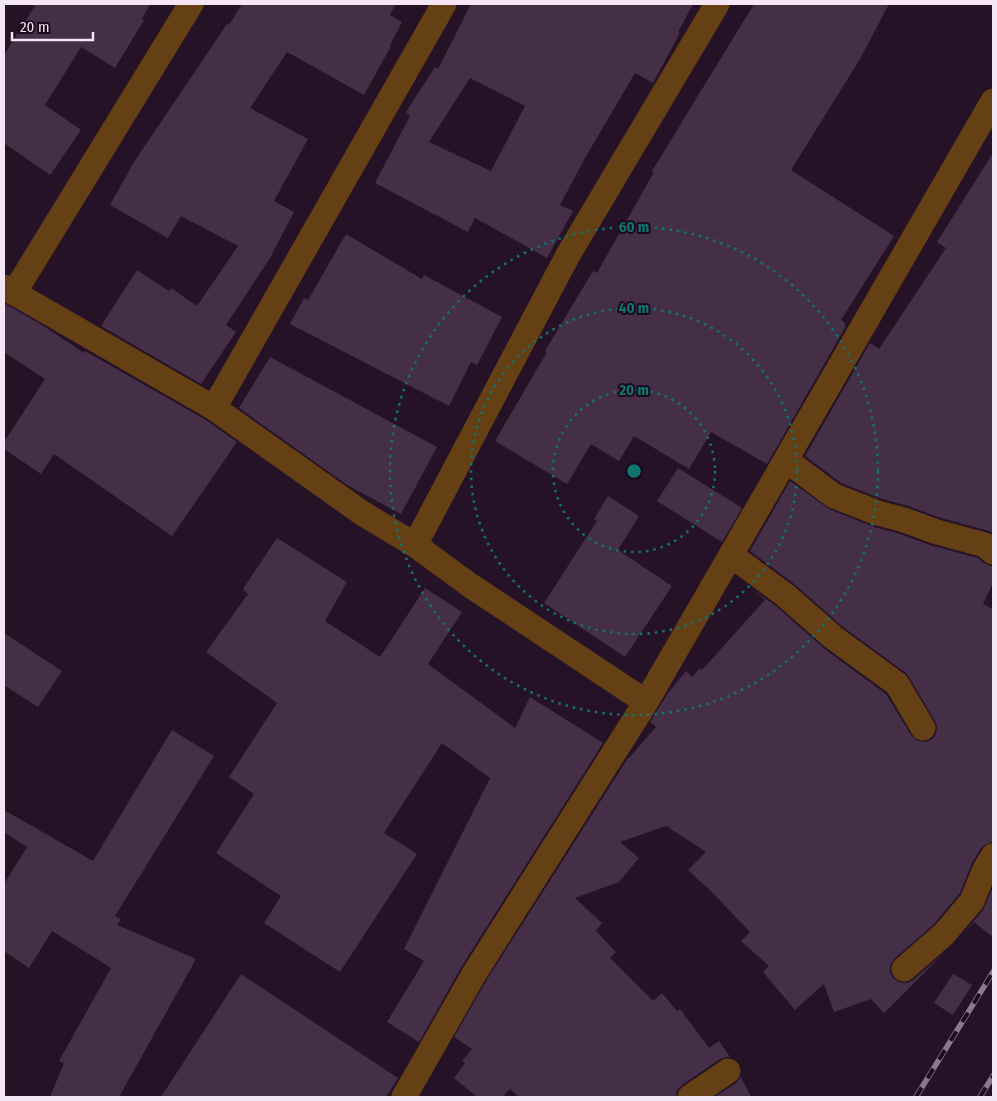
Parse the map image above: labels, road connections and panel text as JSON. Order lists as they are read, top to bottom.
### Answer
{
  "scale_bar": "20 m",
  "rings": ["60 m", "40 m", "20 m"]
}
